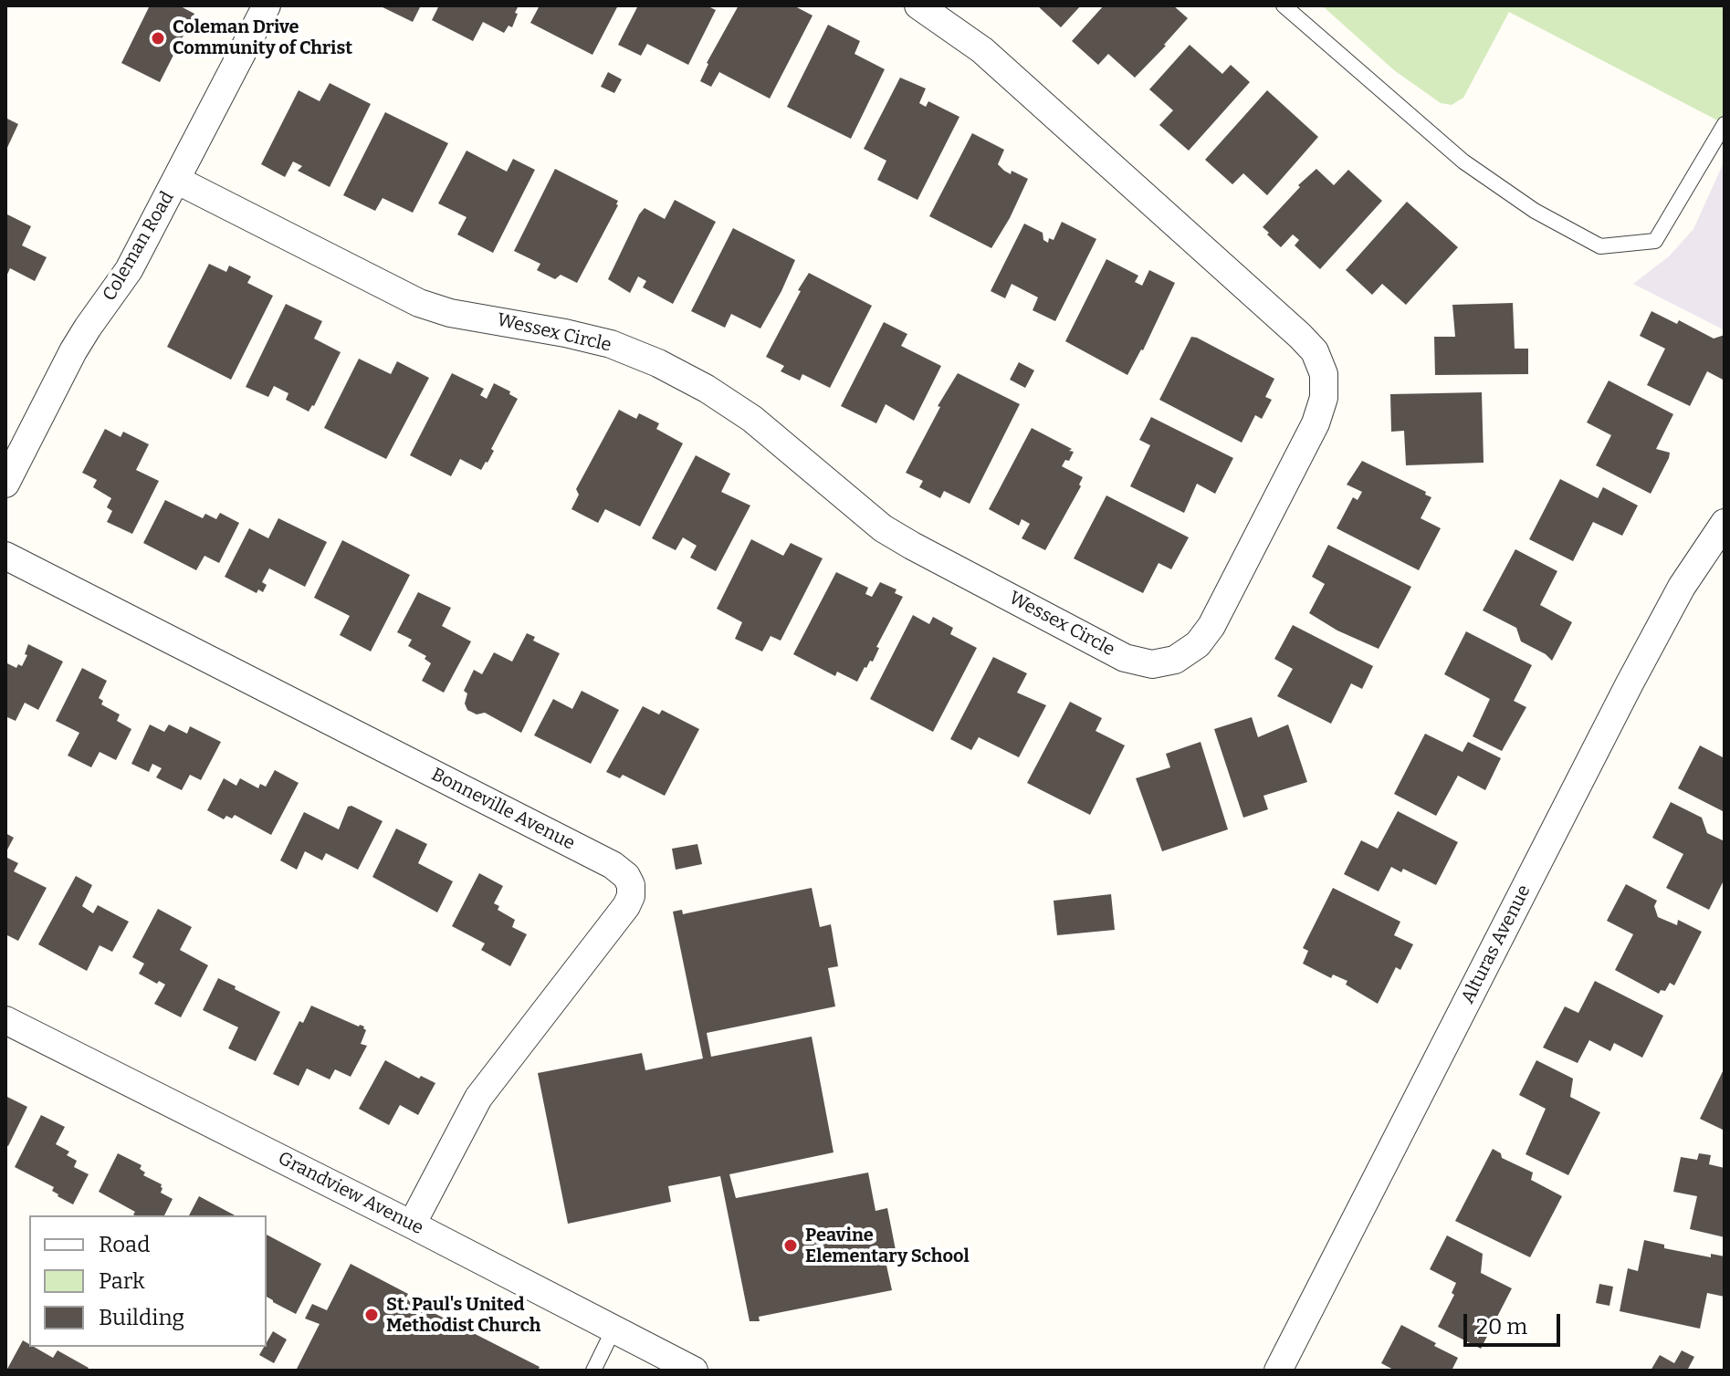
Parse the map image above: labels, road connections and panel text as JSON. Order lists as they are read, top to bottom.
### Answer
{
  "streets": {
    "street": [
      "Coleman Road",
      "Wessex Circle",
      "Bonneville Avenue",
      "Alturas Avenue",
      "Grandview Avenue"
    ]
  },
  "crossings": [
    ["Coleman Road", "Wessex Circle"],
    ["Bonneville Avenue", "Grandview Avenue"]
  ],
  "places": ["Coleman Drive Community of Christ", "Peavine Elementary School", "St. Paul's United Methodist Church"],
  "legend": ["Road", "Park", "Building"],
  "scale_bar": "20 m"
}
